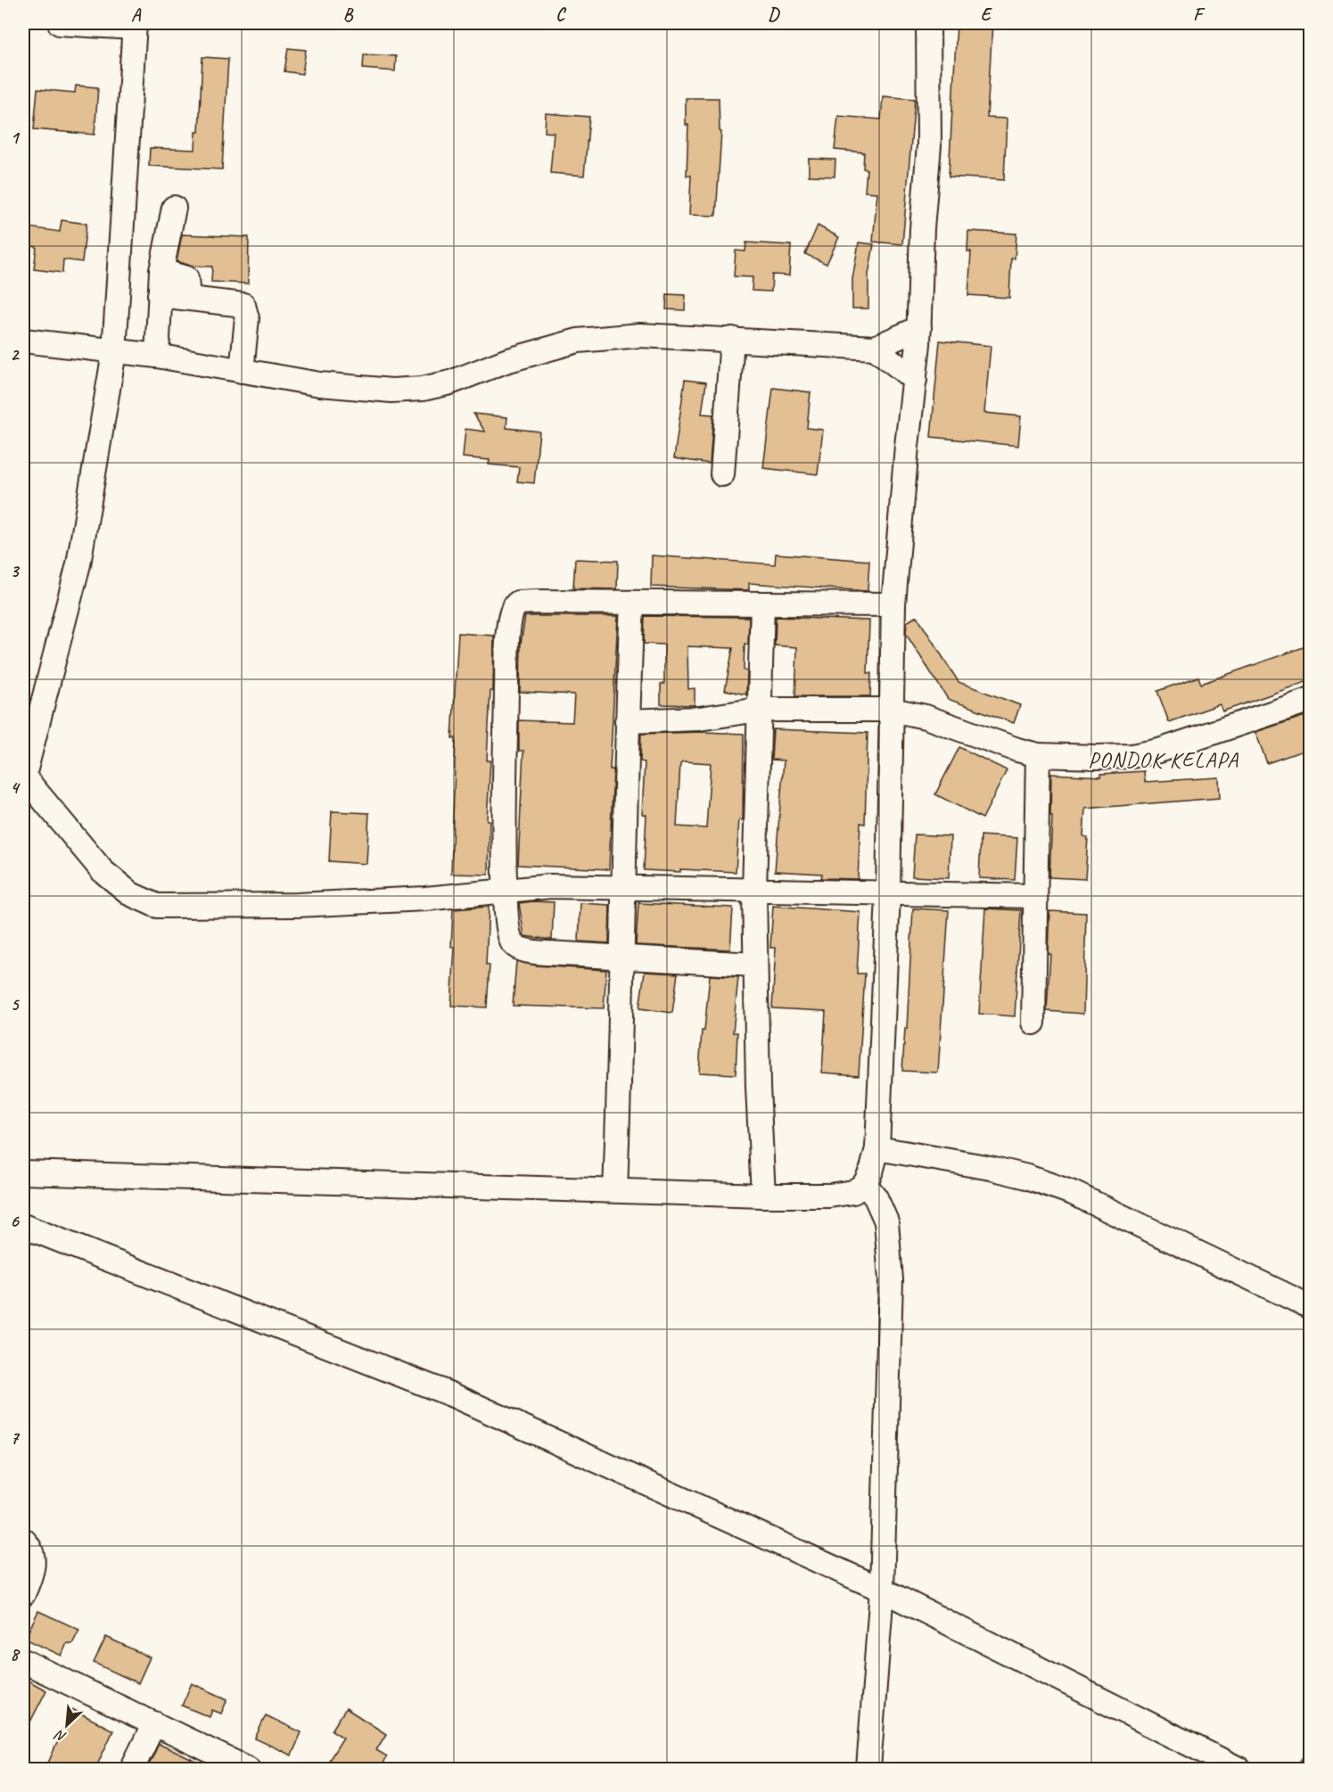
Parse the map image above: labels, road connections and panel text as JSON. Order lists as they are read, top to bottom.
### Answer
{
  "districts": ["PONDOK KELAPA"],
  "north": "bottom left",
  "grid": {
    "columns": [
      "A",
      "B",
      "C",
      "D",
      "E",
      "F"
    ],
    "rows": [
      "1",
      "2",
      "3",
      "4",
      "5",
      "6",
      "7",
      "8"
    ]
  }
}
